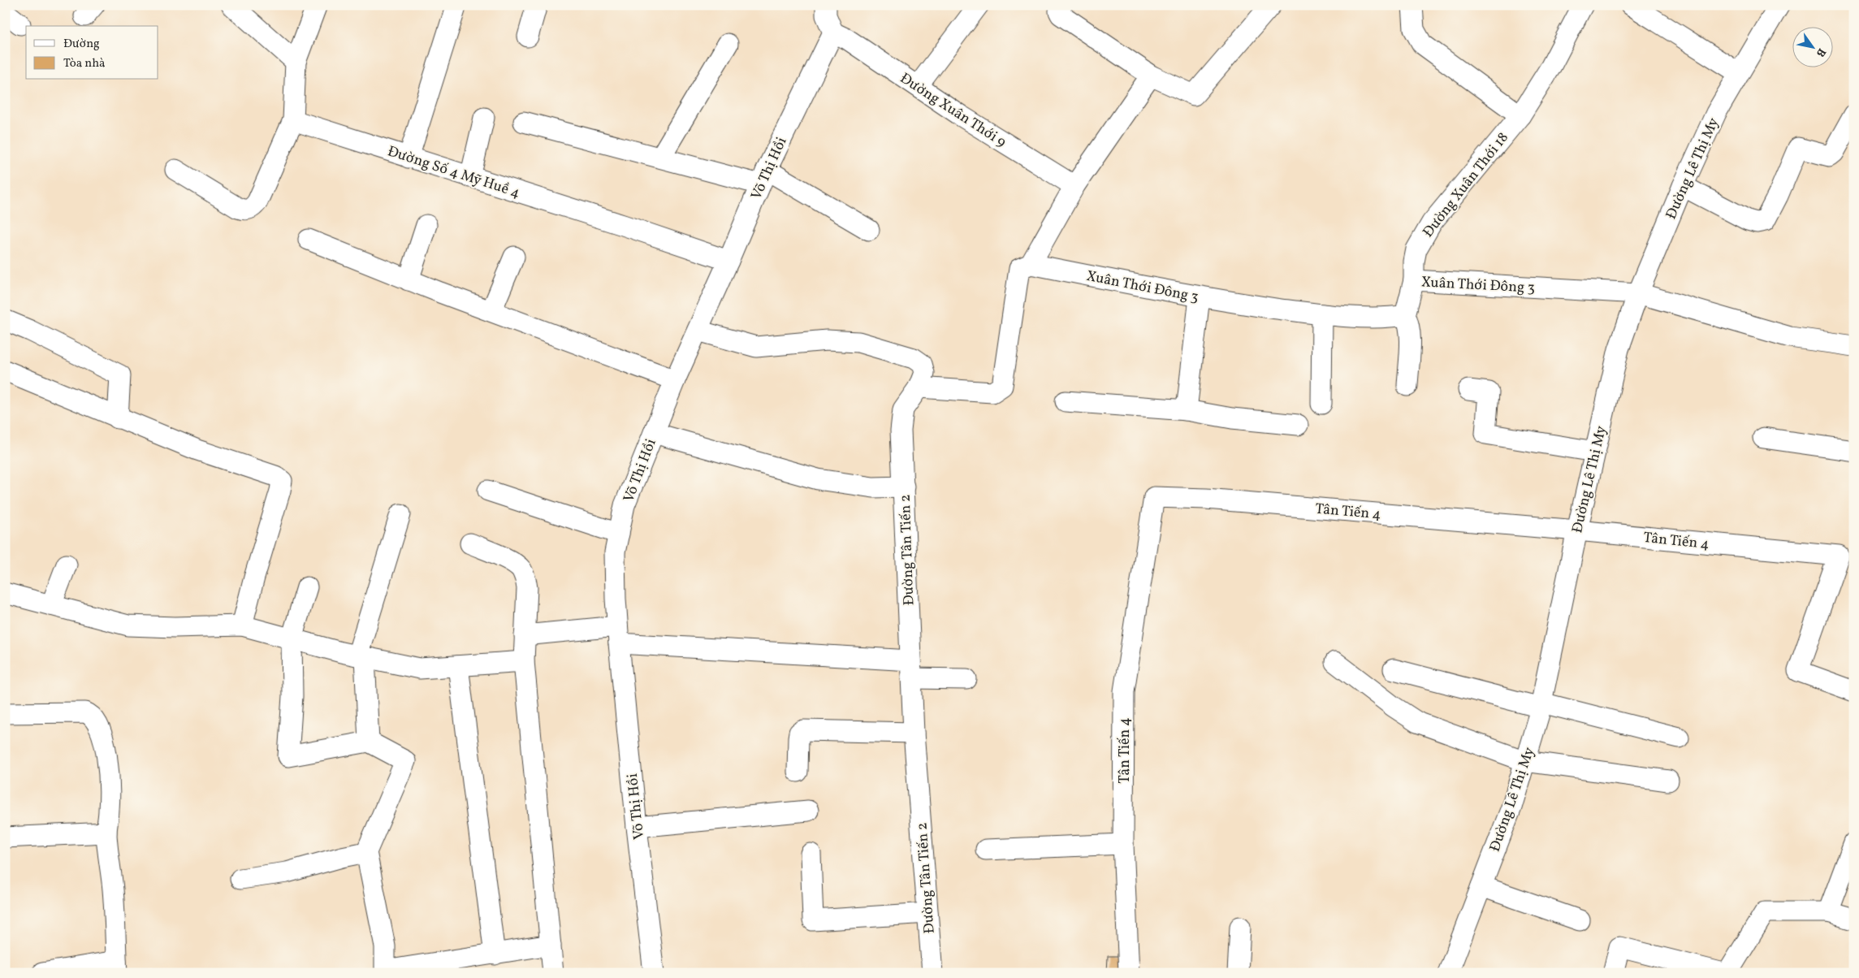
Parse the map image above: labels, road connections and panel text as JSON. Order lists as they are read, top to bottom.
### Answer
{
  "streets": {
    "street": [
      "Đường Xuân Thới 9",
      "Võ Thị Hồi",
      "Đường Lê Thị My",
      "Đường Số 4 Mỹ Huề 4",
      "Đường Xuân Thới 18",
      "Xuân Thới Đông 3",
      "Tân Tiến 4",
      "Đường Tân Tiến 2"
    ]
  },
  "crossings": [
    ["Đường Xuân Thới 9", "Võ Thị Hồi"],
    ["Võ Thị Hồi", "Đường Số 4 Mỹ Huề 4"],
    ["Võ Thị Hồi", "Đường Tân Tiến 2"],
    ["Đường Lê Thị My", "Xuân Thới Đông 3"],
    ["Đường Lê Thị My", "Tân Tiến 4"],
    ["Đường Xuân Thới 18", "Xuân Thới Đông 3"]
  ],
  "legend": ["Đường", "Tòa nhà"],
  "north": "bottom right"
}
